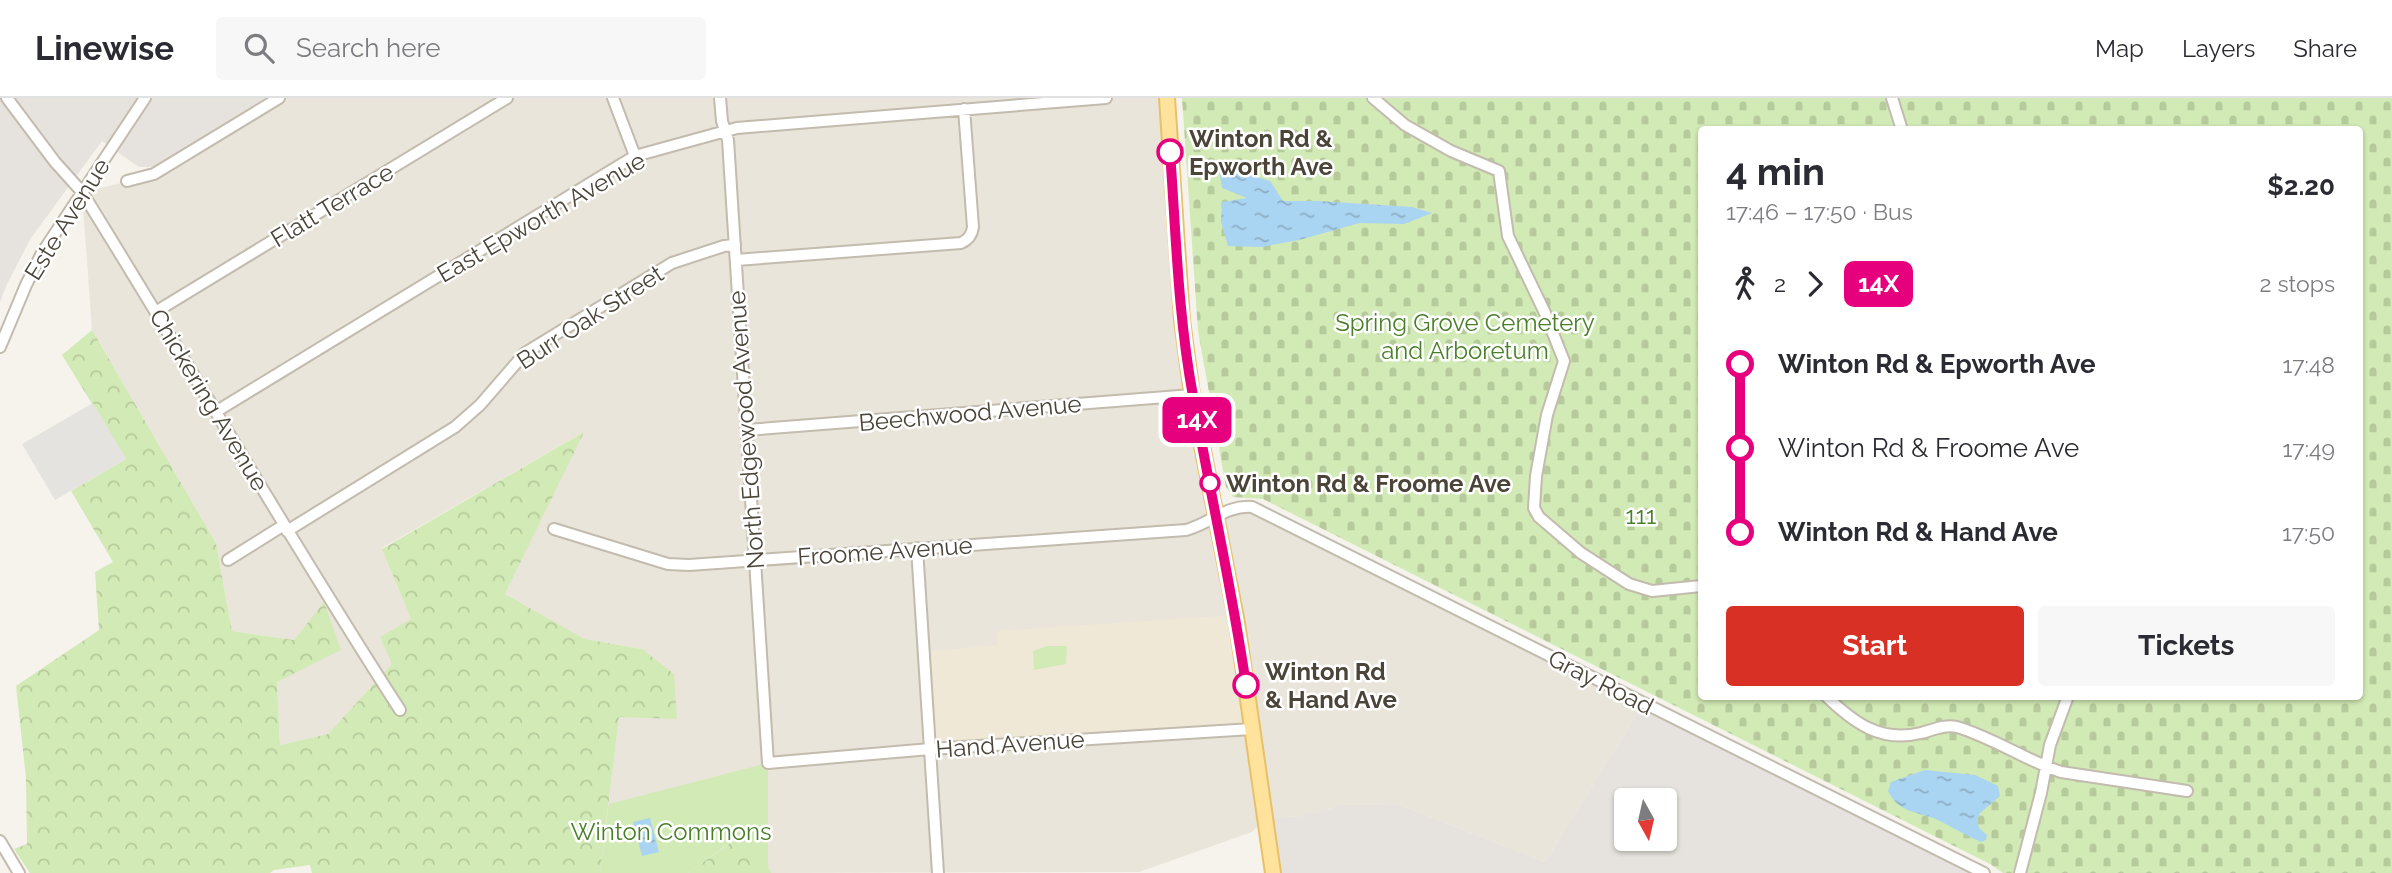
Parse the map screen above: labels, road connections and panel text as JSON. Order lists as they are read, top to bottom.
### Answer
{
  "streets": {
    "street": [
      "Flatt Terrace",
      "East Epworth Avenue",
      "Este Avenue",
      "Burr Oak Street",
      "Chickering Avenue",
      "Beechwood Avenue",
      "North Edgewood Avenue",
      "Froome Avenue",
      "Gray Road",
      "Hand Avenue"
    ]
  },
  "crossings": [
    ["Flatt Terrace", "Chickering Avenue"],
    ["East Epworth Avenue", "Chickering Avenue"],
    ["East Epworth Avenue", "North Edgewood Avenue"],
    ["Este Avenue", "Chickering Avenue"],
    ["Burr Oak Street", "Chickering Avenue"],
    ["Burr Oak Street", "North Edgewood Avenue"],
    ["Beechwood Avenue", "North Edgewood Avenue"],
    ["North Edgewood Avenue", "Froome Avenue"],
    ["North Edgewood Avenue", "Hand Avenue"],
    ["Froome Avenue", "Gray Road"]
  ],
  "parks": ["Spring Grove Cemetery and Arboretum", "111", "Winton Commons"],
  "places": ["Winton Rd & Epworth Ave", "Winton Rd & Froome Ave", "Winton Rd & Hand Ave"],
  "lines": ["bus line 14X"],
  "north": "bottom",
  "page": {
    "header": "Linewise",
    "search": "Search here",
    "nav": ["Map", "Layers", "Share"],
    "on_map": "14X",
    "heading": ["4 min", "17:46 – 17:50 · Bus", "$2.20"],
    "legs": ["2", "14X", "2 stops"],
    "list": [
      {
        "name": "Winton Rd & Epworth Ave",
        "value": "17:48"
      },
      {
        "name": "Winton Rd & Froome Ave",
        "value": "17:49"
      },
      {
        "name": "Winton Rd & Hand Ave",
        "value": "17:50"
      }
    ],
    "buttons": ["Start", "Tickets"]
  }
}
